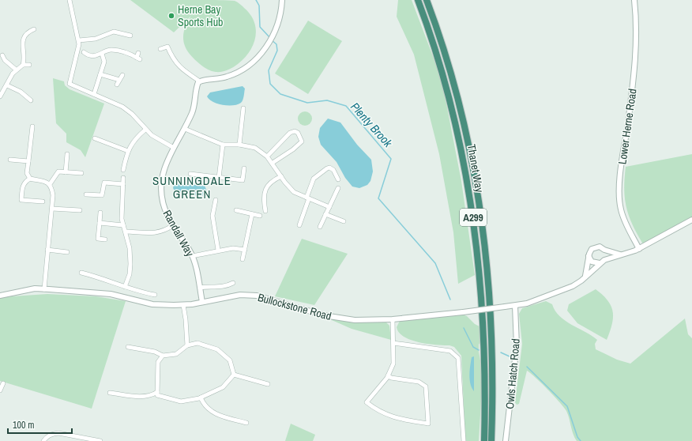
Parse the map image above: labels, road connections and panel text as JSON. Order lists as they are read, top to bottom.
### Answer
{
  "streets": {
    "highway": ["Thanet Way", "A299"],
    "street": [
      "Lower Herne Road",
      "Randall Way",
      "Bullockstone Road",
      "Owls Hatch Road"
    ]
  },
  "crossings": [
    ["Lower Herne Road", "Bullockstone Road"],
    ["Randall Way", "Bullockstone Road"],
    ["Bullockstone Road", "Owls Hatch Road"]
  ],
  "districts": ["SUNNINGDALE GREEN"],
  "water": ["Plenty Brook"],
  "places": ["Herne Bay Sports Hub"],
  "scale_bar": "100 m"
}
